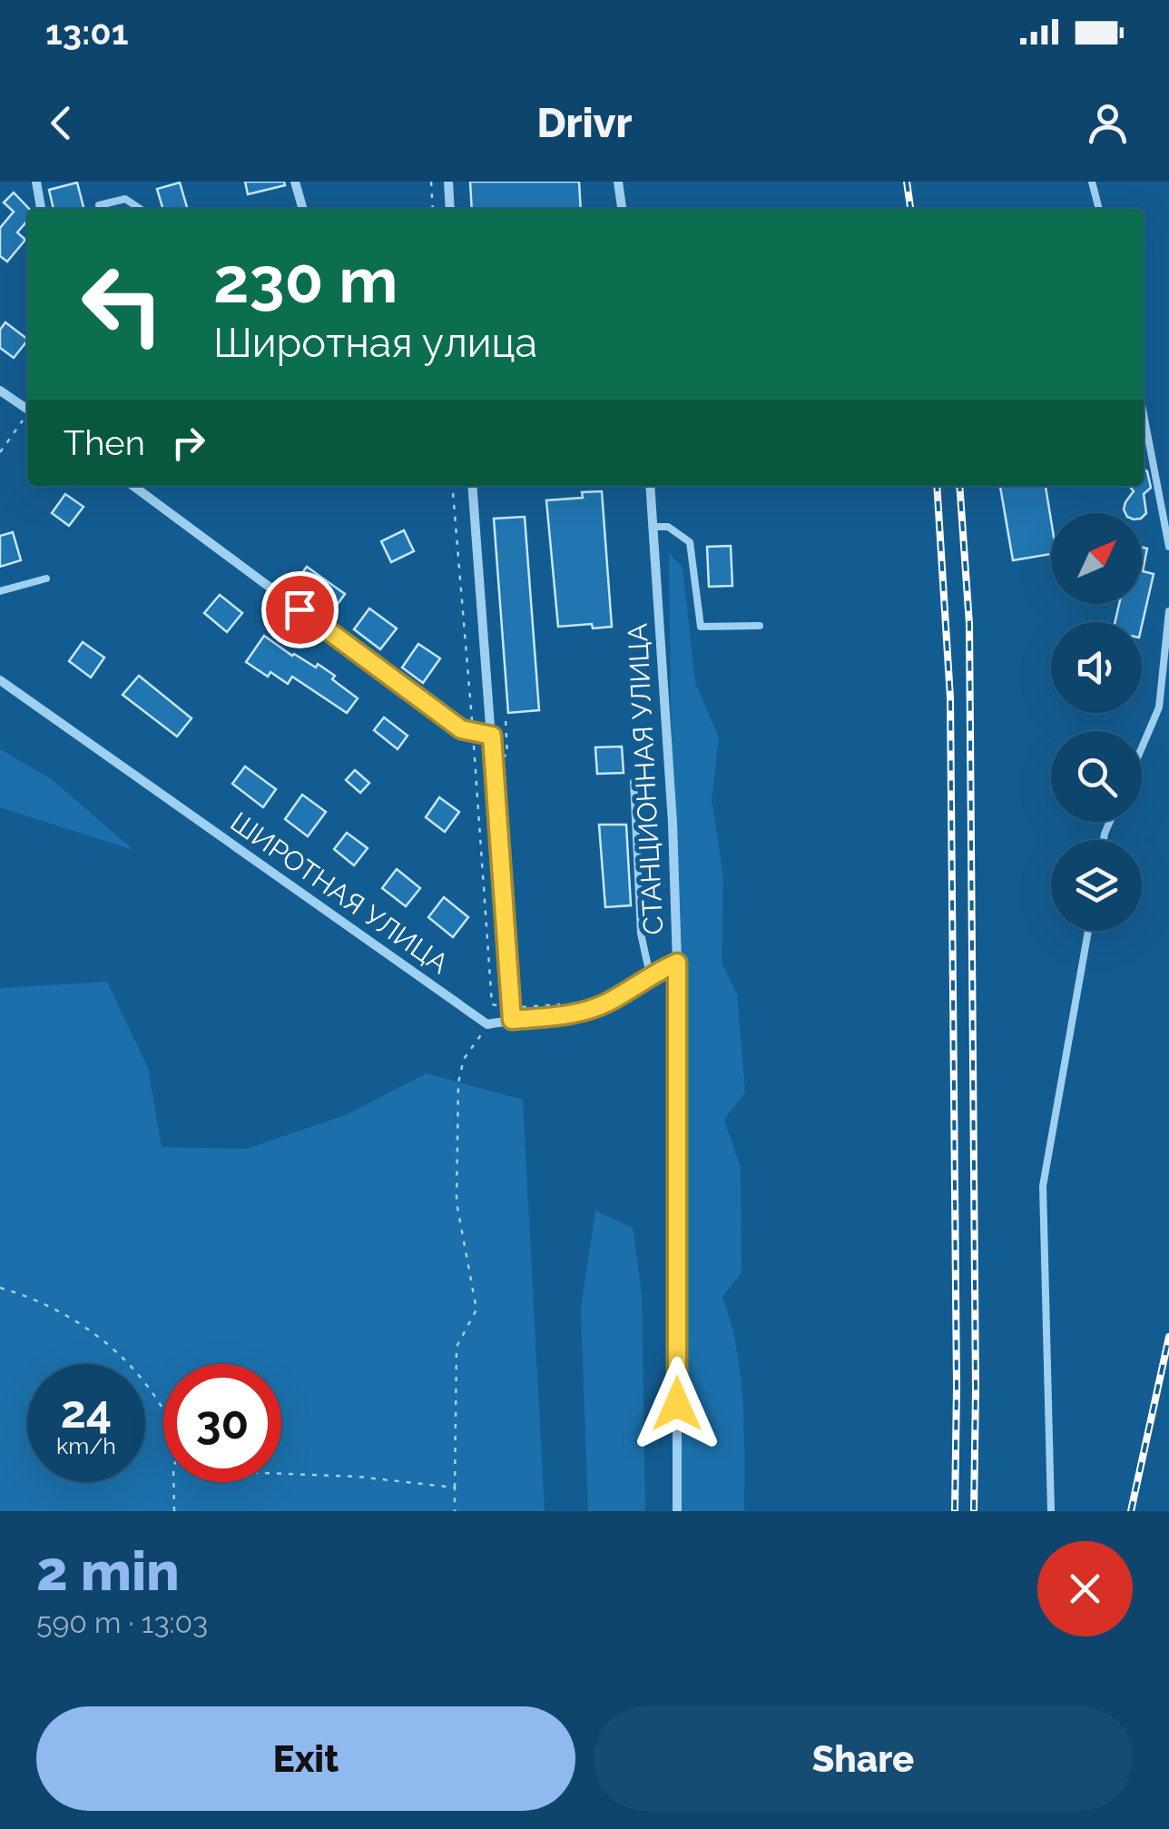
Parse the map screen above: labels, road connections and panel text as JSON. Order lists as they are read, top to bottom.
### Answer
{
  "streets": {
    "street": ["СТАНЦИОННАЯ УЛИЦА", "ШИРОТНАЯ УЛИЦА"]
  },
  "north": "top right",
  "page": {
    "status": "13:01",
    "header": "Drivr",
    "turn": ["230 m", "Широтная улица"],
    "then": "Then",
    "speed": "24 km/h",
    "limit": "30",
    "heading": ["2 min", "590 m · 13:03"],
    "buttons": ["Exit", "Share"]
  }
}
